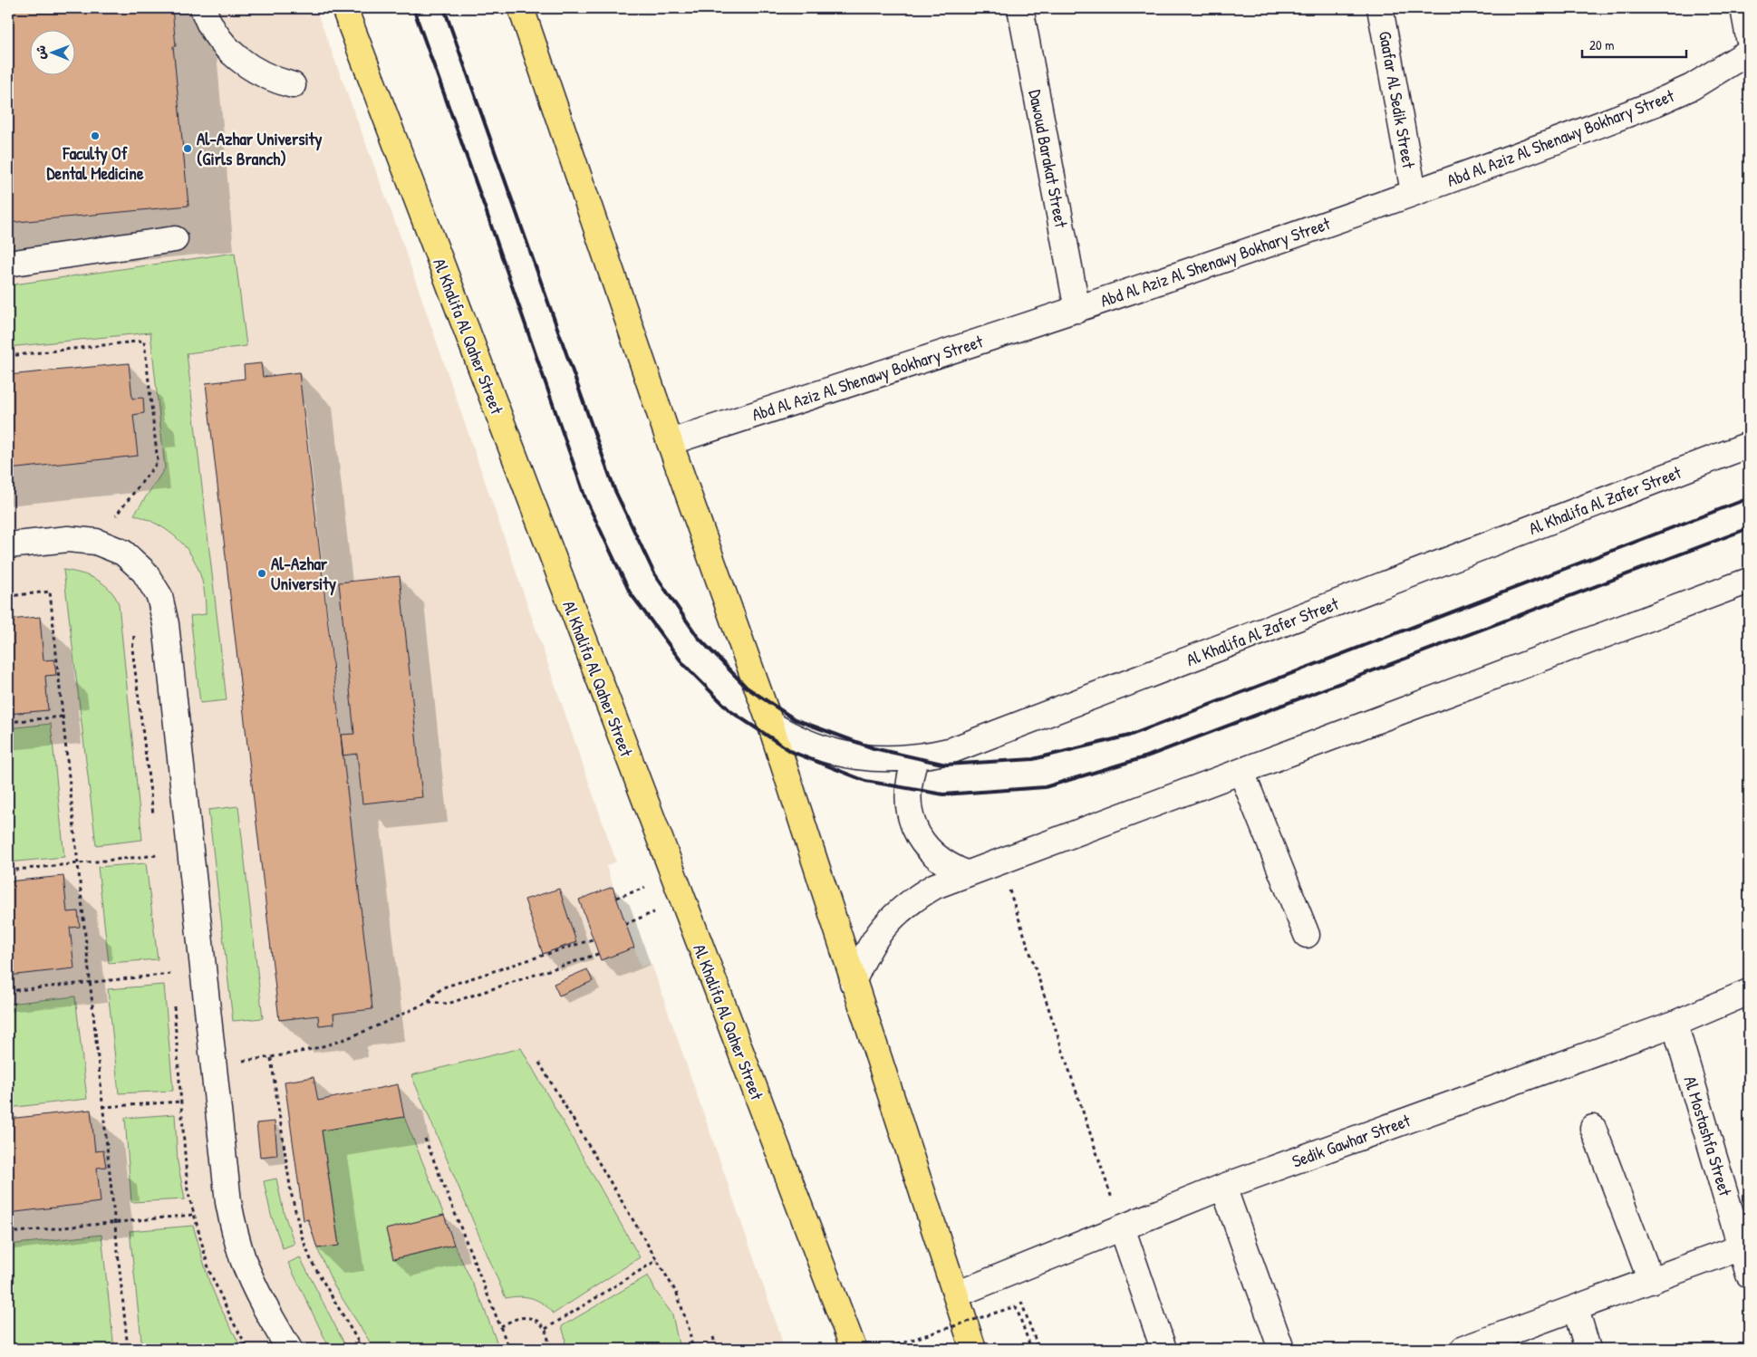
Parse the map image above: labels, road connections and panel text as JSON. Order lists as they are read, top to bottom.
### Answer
{
  "streets": {
    "main road": ["Al Khalifa Al Qaher Street"],
    "street": [
      "Gaafar Al Sedik Street",
      "Abd Al Aziz Al Shenawy Bokhary Street",
      "Dawoud Barakat Street",
      "Al Khalifa Al Zafer Street",
      "Al Mostashfa Street",
      "Sedik Gawhar Street"
    ]
  },
  "crossings": [
    ["Gaafar Al Sedik Street", "Abd Al Aziz Al Shenawy Bokhary Street"],
    ["Abd Al Aziz Al Shenawy Bokhary Street", "Dawoud Barakat Street"],
    ["Al Mostashfa Street", "Sedik Gawhar Street"]
  ],
  "places": ["Faculty Of Dental Medicine", "Al-Azhar University (Girls Branch)", "Al-Azhar University"],
  "scale_bar": "20 m",
  "north": "left"
}
